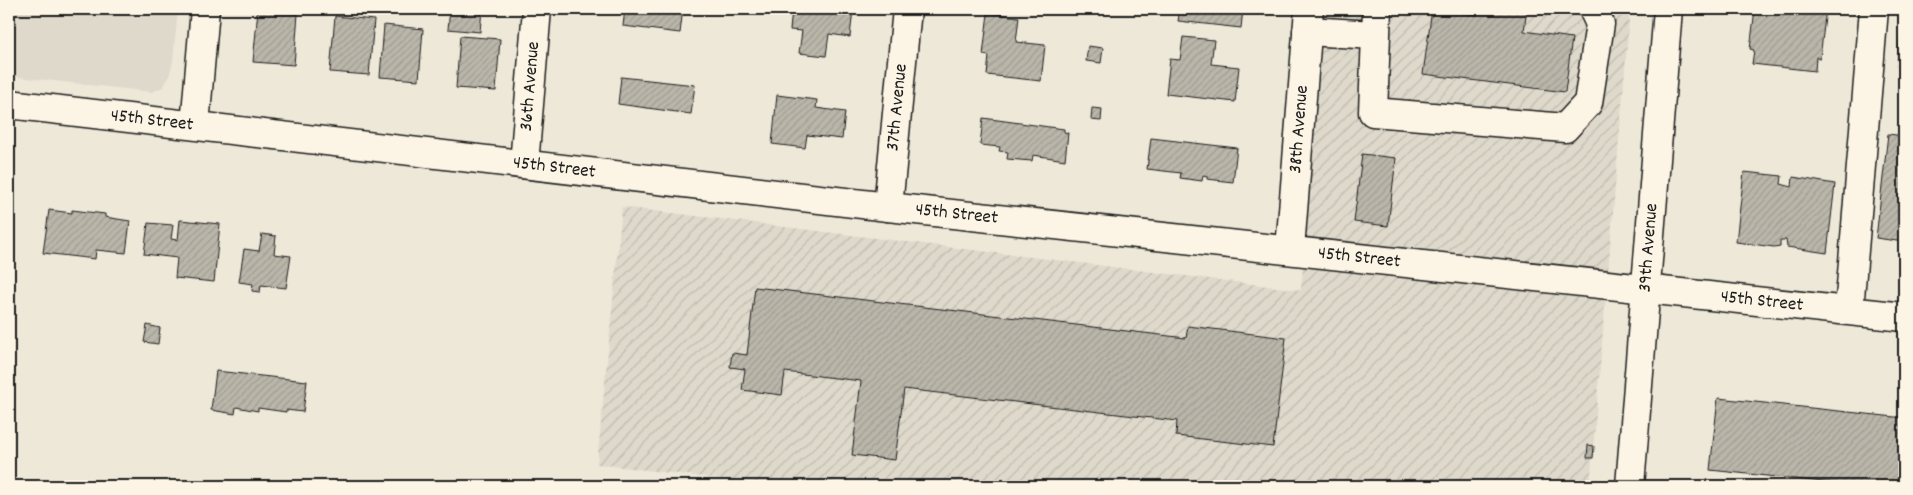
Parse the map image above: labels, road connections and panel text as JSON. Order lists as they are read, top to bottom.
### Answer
{
  "streets": {
    "street": [
      "36th Avenue",
      "37th Avenue",
      "45th Street",
      "38th Avenue",
      "39th Avenue"
    ]
  },
  "crossings": [
    ["36th Avenue", "45th Street"],
    ["37th Avenue", "45th Street"],
    ["45th Street", "38th Avenue"],
    ["45th Street", "39th Avenue"]
  ]
}
